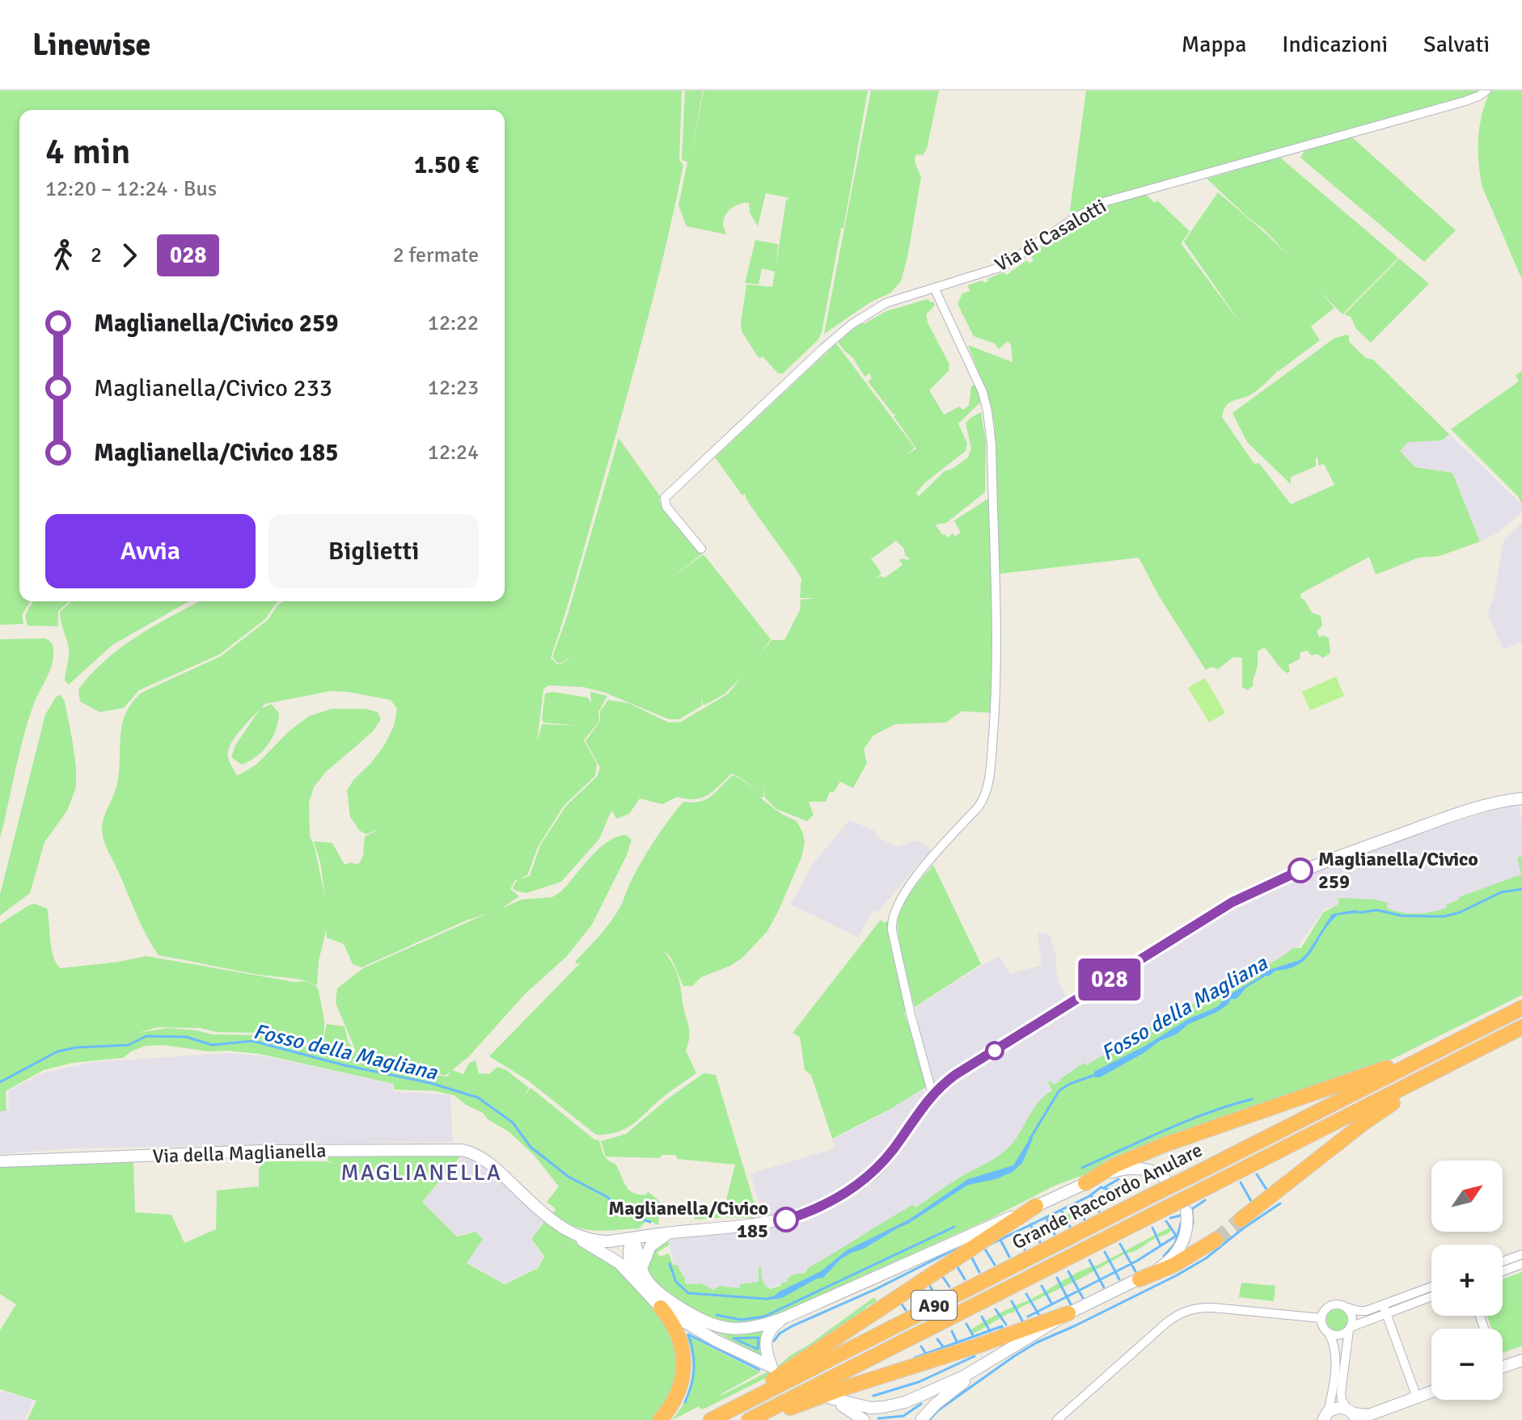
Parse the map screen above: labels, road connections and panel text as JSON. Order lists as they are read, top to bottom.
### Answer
{
  "streets": {
    "highway": ["Grande Raccordo Anulare", "A90"],
    "main road": ["Via della Maglianella"],
    "street": ["Via di Casalotti"]
  },
  "districts": ["MAGLIANELLA"],
  "water": ["Fosso della Magliana"],
  "places": ["Maglianella/Civico 259", "Maglianella/Civico 185"],
  "lines": ["bus line 028"],
  "north": "top right",
  "page": {
    "header": "Linewise",
    "nav": ["Mappa", "Indicazioni", "Salvati"],
    "on_map": "028",
    "heading": ["4 min", "12:20 – 12:24 · Bus", "1.50 €"],
    "legs": ["2", "028", "2 fermate"],
    "list": [
      {
        "name": "Maglianella/Civico 259",
        "value": "12:22"
      },
      {
        "name": "Maglianella/Civico 233",
        "value": "12:23"
      },
      {
        "name": "Maglianella/Civico 185",
        "value": "12:24"
      }
    ],
    "buttons": ["Avvia", "Biglietti"],
    "map_buttons": ["+", "−"]
  }
}
